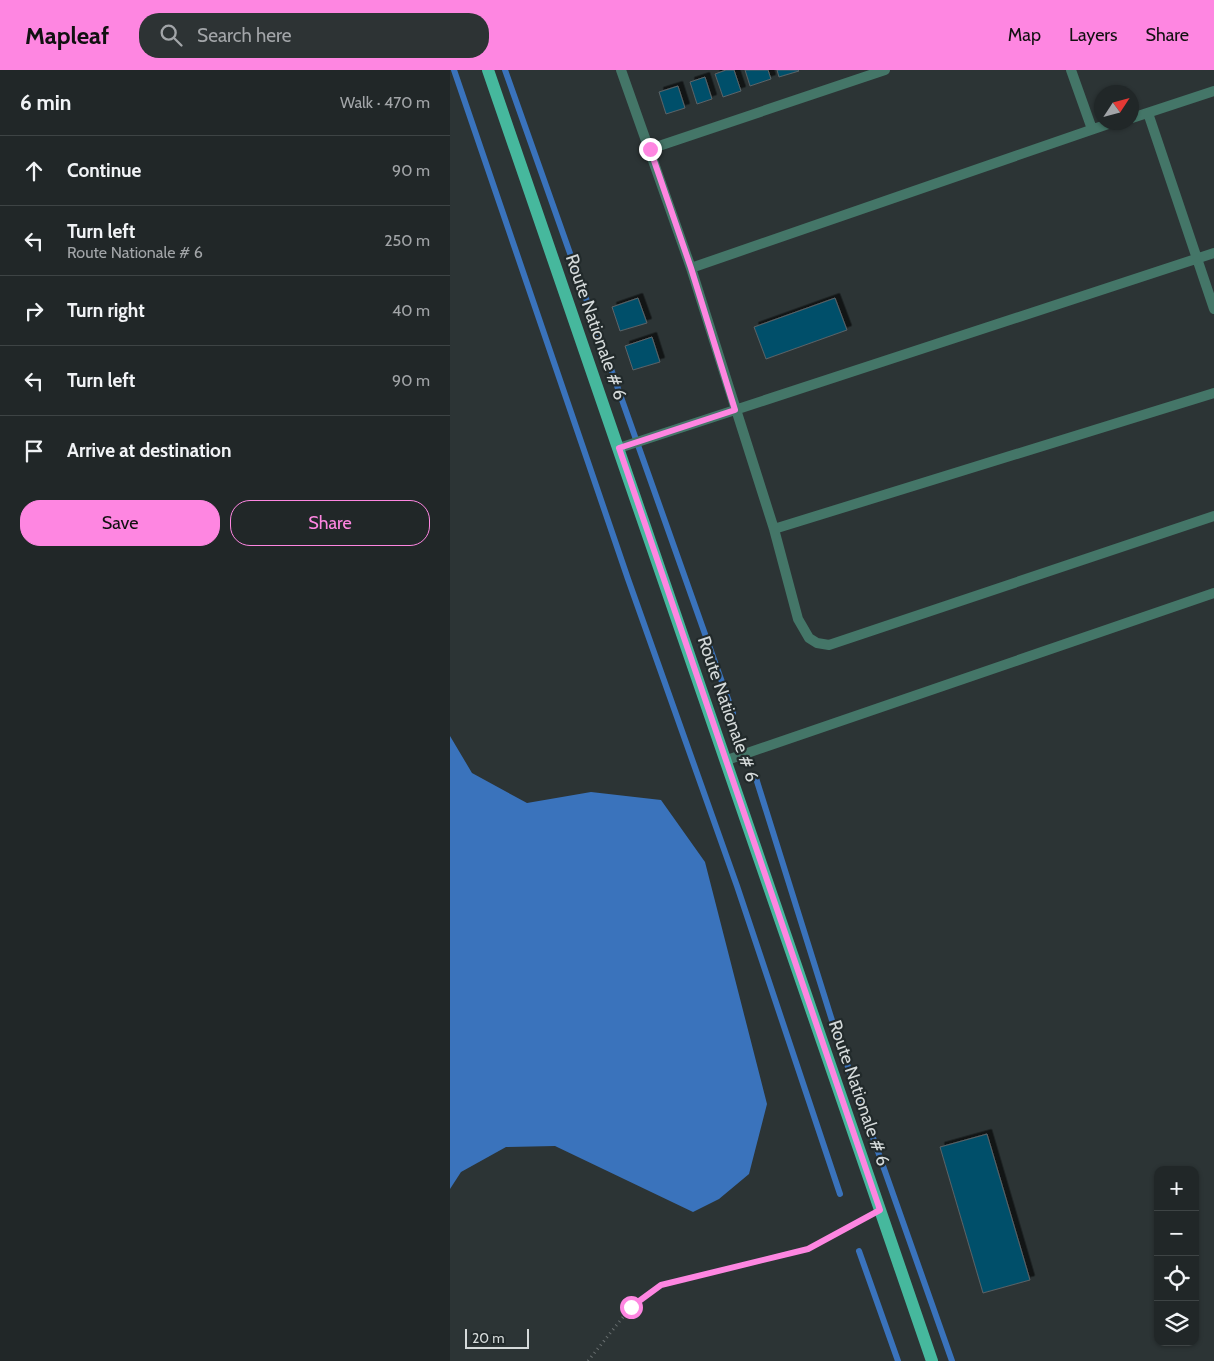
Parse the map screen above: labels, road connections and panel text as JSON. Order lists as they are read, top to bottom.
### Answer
{
  "streets": {
    "main road": ["Route Nationale # 6"]
  },
  "scale_bar": "20 m",
  "north": "top right",
  "page": {
    "header": "Mapleaf",
    "search": "Search here",
    "nav": ["Map", "Layers", "Share"],
    "heading": ["6 min", "Walk · 470 m"],
    "list": [
      ["Continue", "90 m"],
      ["Turn left", "Route Nationale # 6", "250 m"],
      ["Turn right", "40 m"],
      ["Turn left", "90 m"],
      "Arrive at destination"
    ],
    "buttons": ["Save", "Share"],
    "map_buttons": ["+", "−"],
    "scale": "20 m"
  }
}
